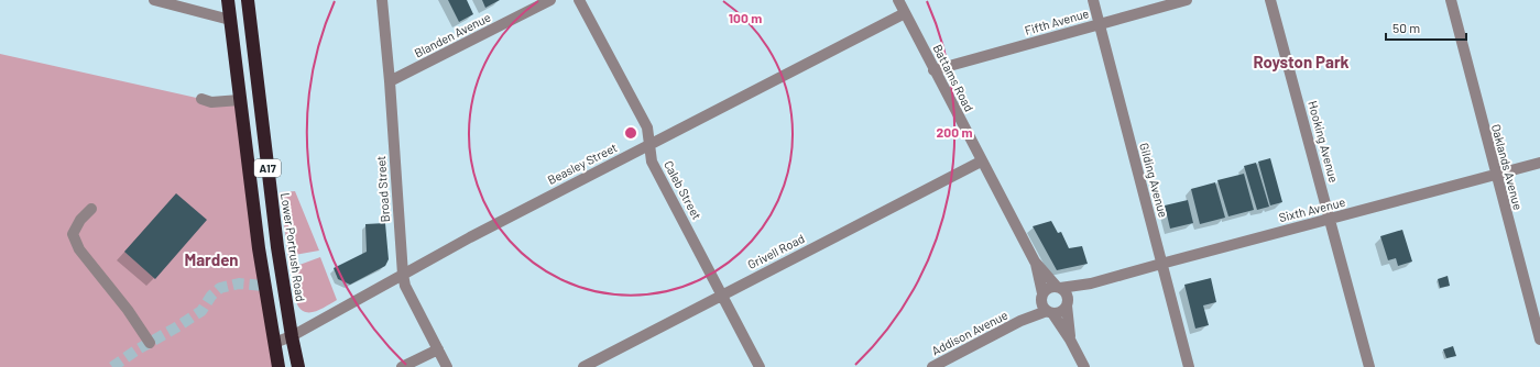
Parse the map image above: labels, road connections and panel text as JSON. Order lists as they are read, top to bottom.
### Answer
{
  "streets": {
    "highway": ["A17", "Lower Portrush Road"],
    "street": [
      "Fifth Avenue",
      "Blanden Avenue",
      "Battams Road",
      "Hooking Avenue",
      "Beasley Street",
      "Oaklands Avenue",
      "Gilding Avenue",
      "Broad Street",
      "Caleb Street",
      "Sixth Avenue",
      "Grivell Road",
      "Addison Avenue"
    ]
  },
  "crossings": [
    ["Fifth Avenue", "Battams Road"],
    ["Fifth Avenue", "Gilding Avenue"],
    ["Blanden Avenue", "Broad Street"],
    ["Battams Road", "Beasley Street"],
    ["Battams Road", "Sixth Avenue"],
    ["Battams Road", "Grivell Road"],
    ["Battams Road", "Addison Avenue"],
    ["Hooking Avenue", "Sixth Avenue"],
    ["Beasley Street", "A17"],
    ["Beasley Street", "Broad Street"],
    ["Beasley Street", "Caleb Street"],
    ["Beasley Street", "Lower Portrush Road"],
    ["Oaklands Avenue", "Sixth Avenue"],
    ["Gilding Avenue", "Sixth Avenue"],
    ["Caleb Street", "Grivell Road"],
    ["Sixth Avenue", "Addison Avenue"]
  ],
  "districts": ["Royston Park", "Marden"],
  "scale_bar": "50 m",
  "rings": ["100 m", "200 m"]
}
